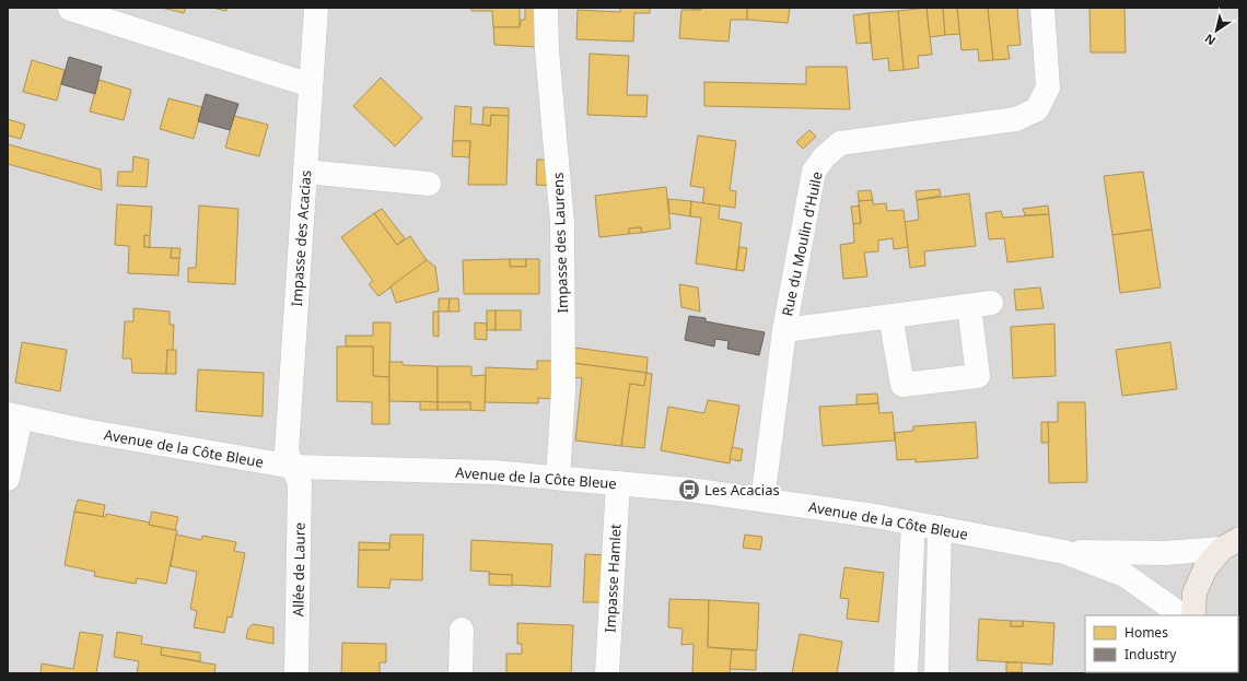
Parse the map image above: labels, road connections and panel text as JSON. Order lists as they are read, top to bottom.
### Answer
{
  "streets": {
    "street": [
      "Impasse des Acacias",
      "Impasse des Laurens",
      "Rue du Moulin d'Huile",
      "Avenue de la Côte Bleue",
      "Allée de Laure",
      "Impasse Hamlet"
    ]
  },
  "crossings": [
    ["Impasse des Acacias", "Avenue de la Côte Bleue"],
    ["Impasse des Acacias", "Allée de Laure"],
    ["Impasse des Laurens", "Avenue de la Côte Bleue"],
    ["Rue du Moulin d'Huile", "Avenue de la Côte Bleue"],
    ["Avenue de la Côte Bleue", "Allée de Laure"],
    ["Avenue de la Côte Bleue", "Impasse Hamlet"]
  ],
  "places": {
    "bus stop": ["Les Acacias"]
  },
  "legend": ["Homes", "Industry"],
  "north": "bottom left"
}
